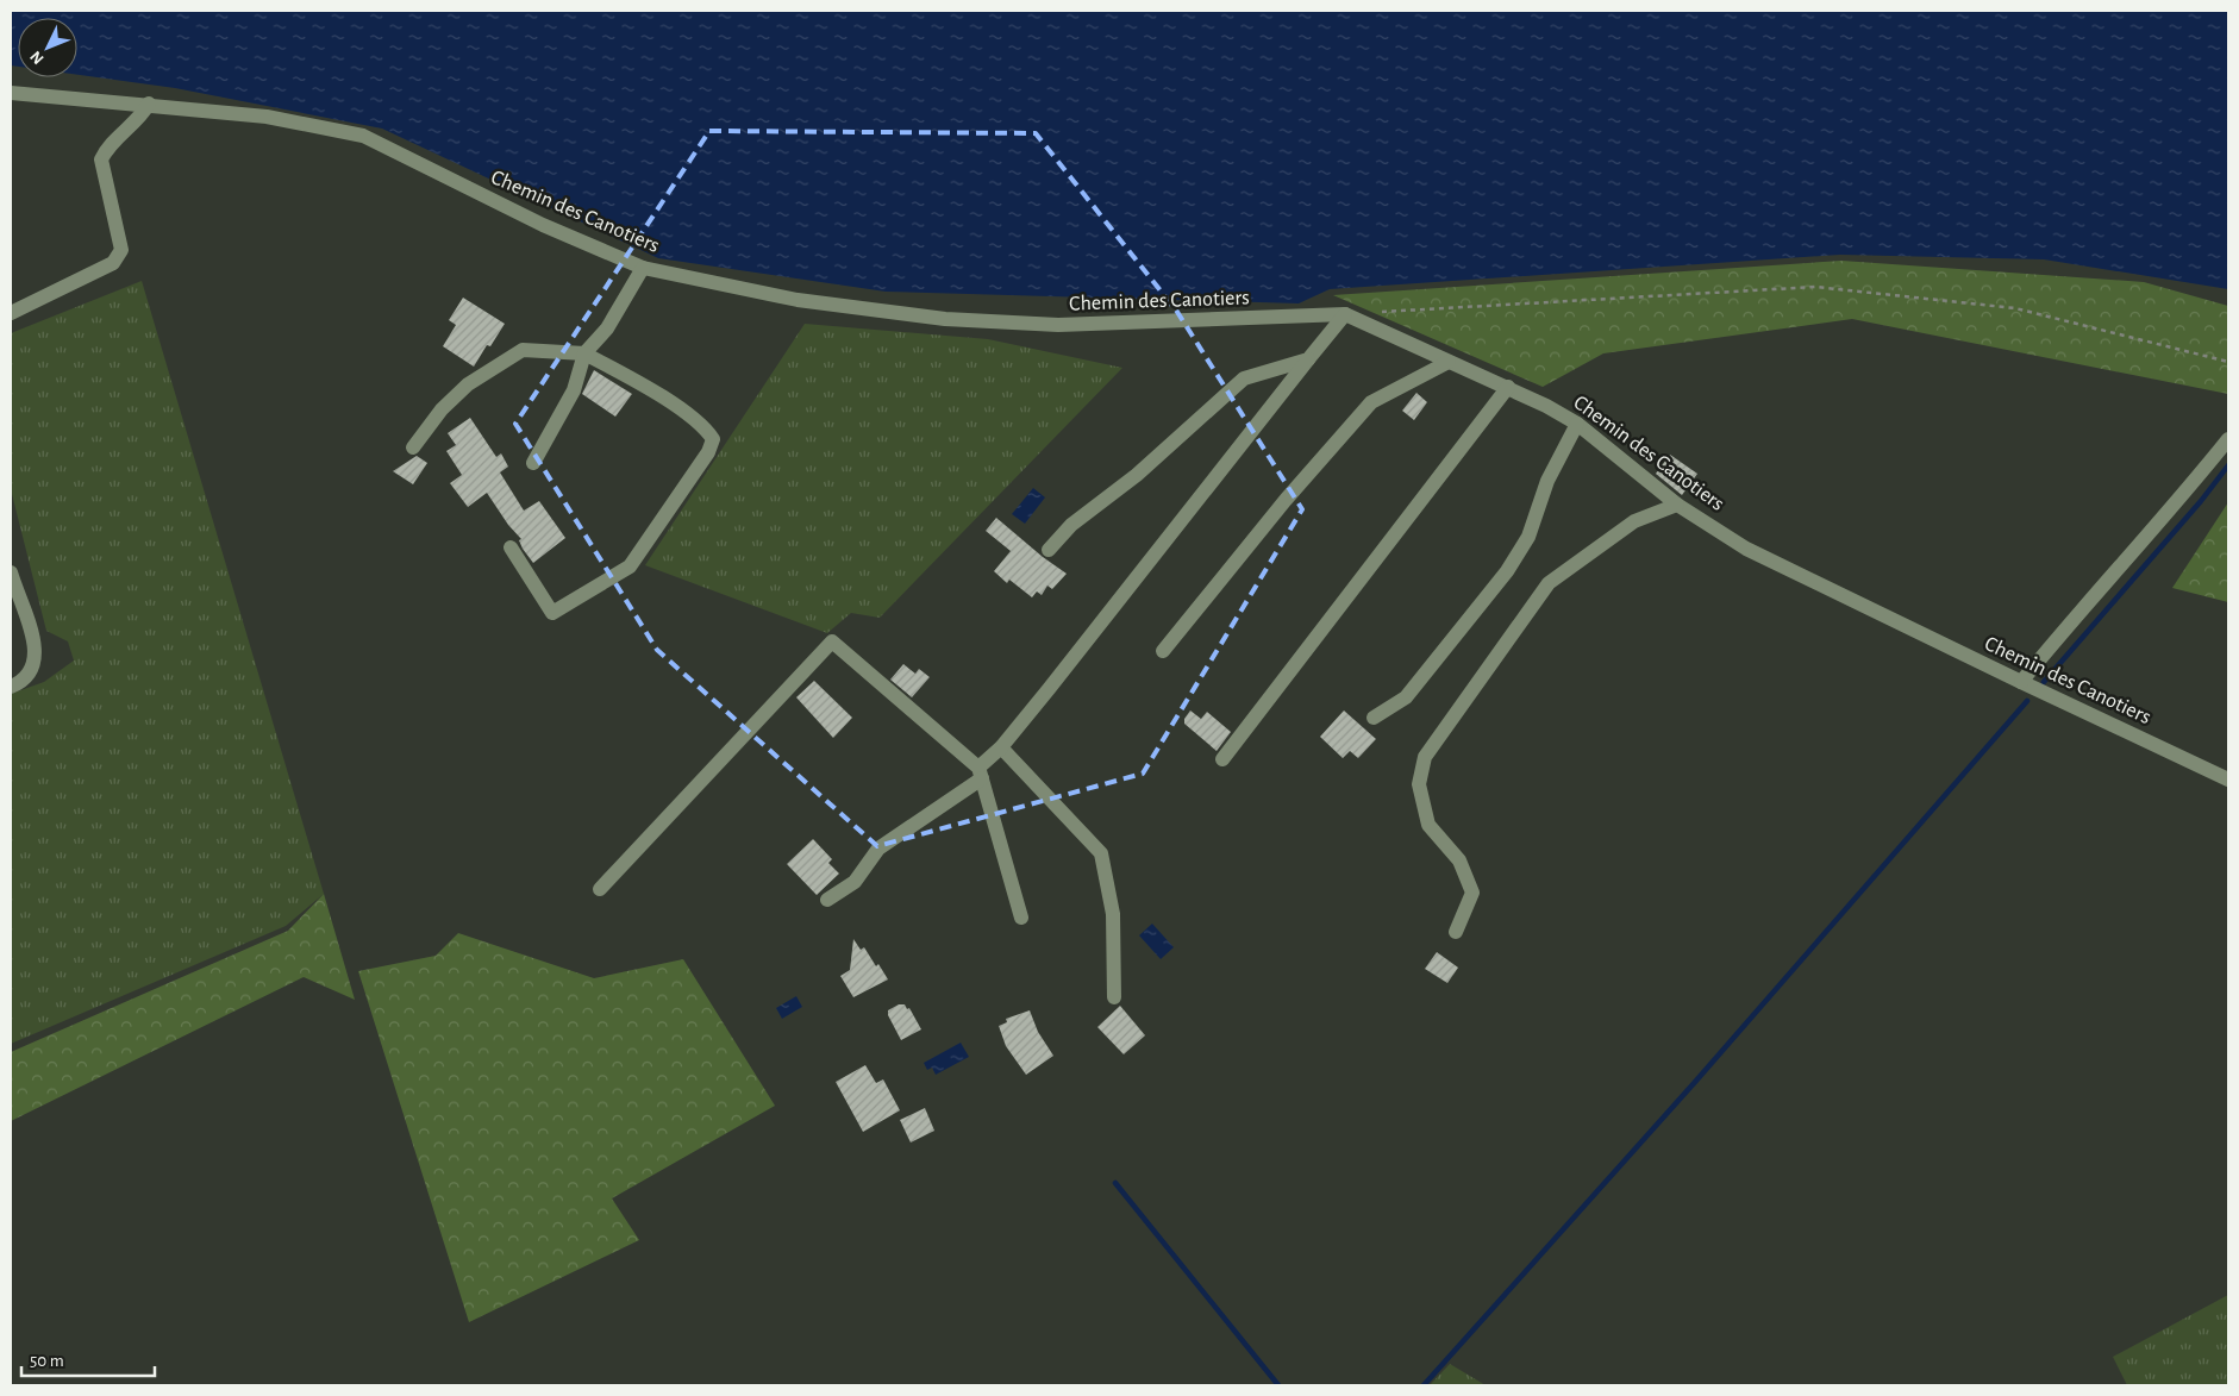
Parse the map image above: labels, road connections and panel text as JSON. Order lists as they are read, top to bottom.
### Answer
{
  "streets": {
    "street": ["Chemin des Canotiers"]
  },
  "scale_bar": "50 m",
  "north": "bottom left"
}
